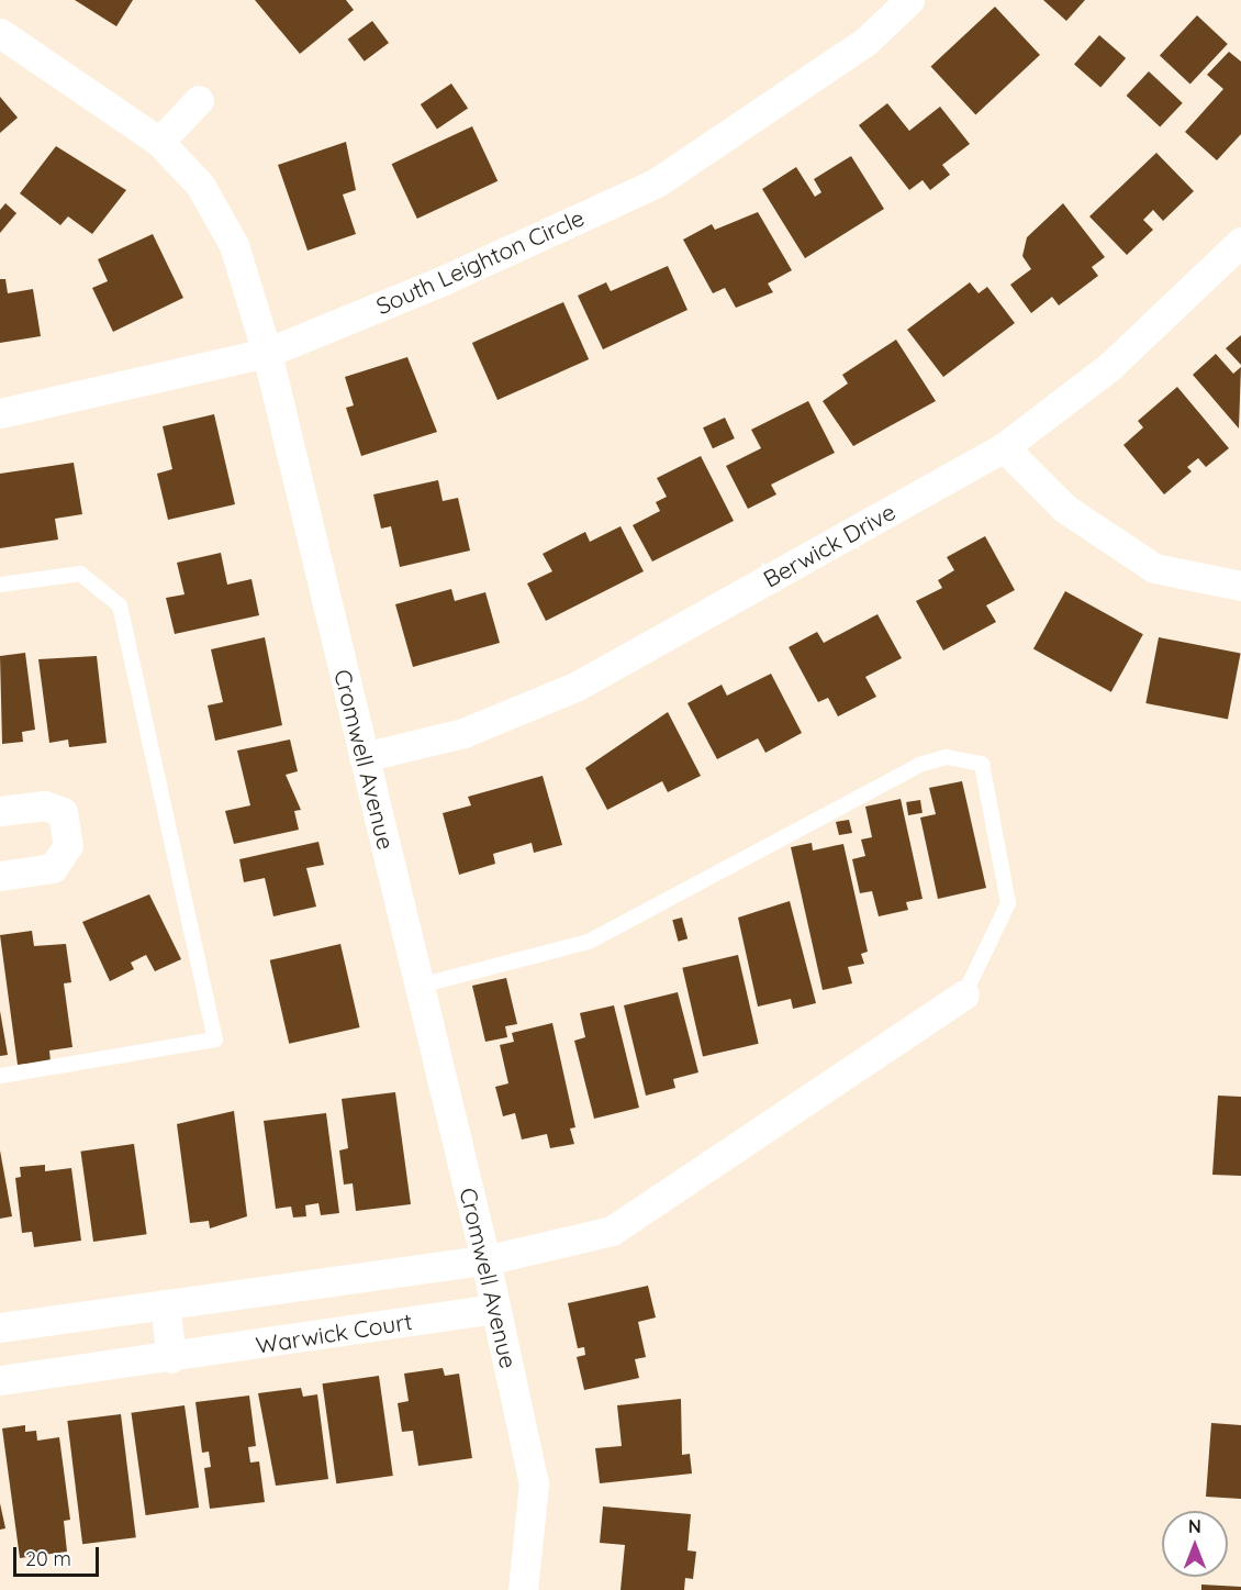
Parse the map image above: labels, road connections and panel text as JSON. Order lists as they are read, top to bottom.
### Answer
{
  "streets": {
    "street": [
      "South Leighton Circle",
      "Berwick Drive",
      "Cromwell Avenue",
      "Warwick Court"
    ]
  },
  "crossings": [
    ["South Leighton Circle", "Cromwell Avenue"],
    ["Berwick Drive", "Cromwell Avenue"],
    ["Cromwell Avenue", "Warwick Court"]
  ],
  "scale_bar": "20 m",
  "north": "top"
}
